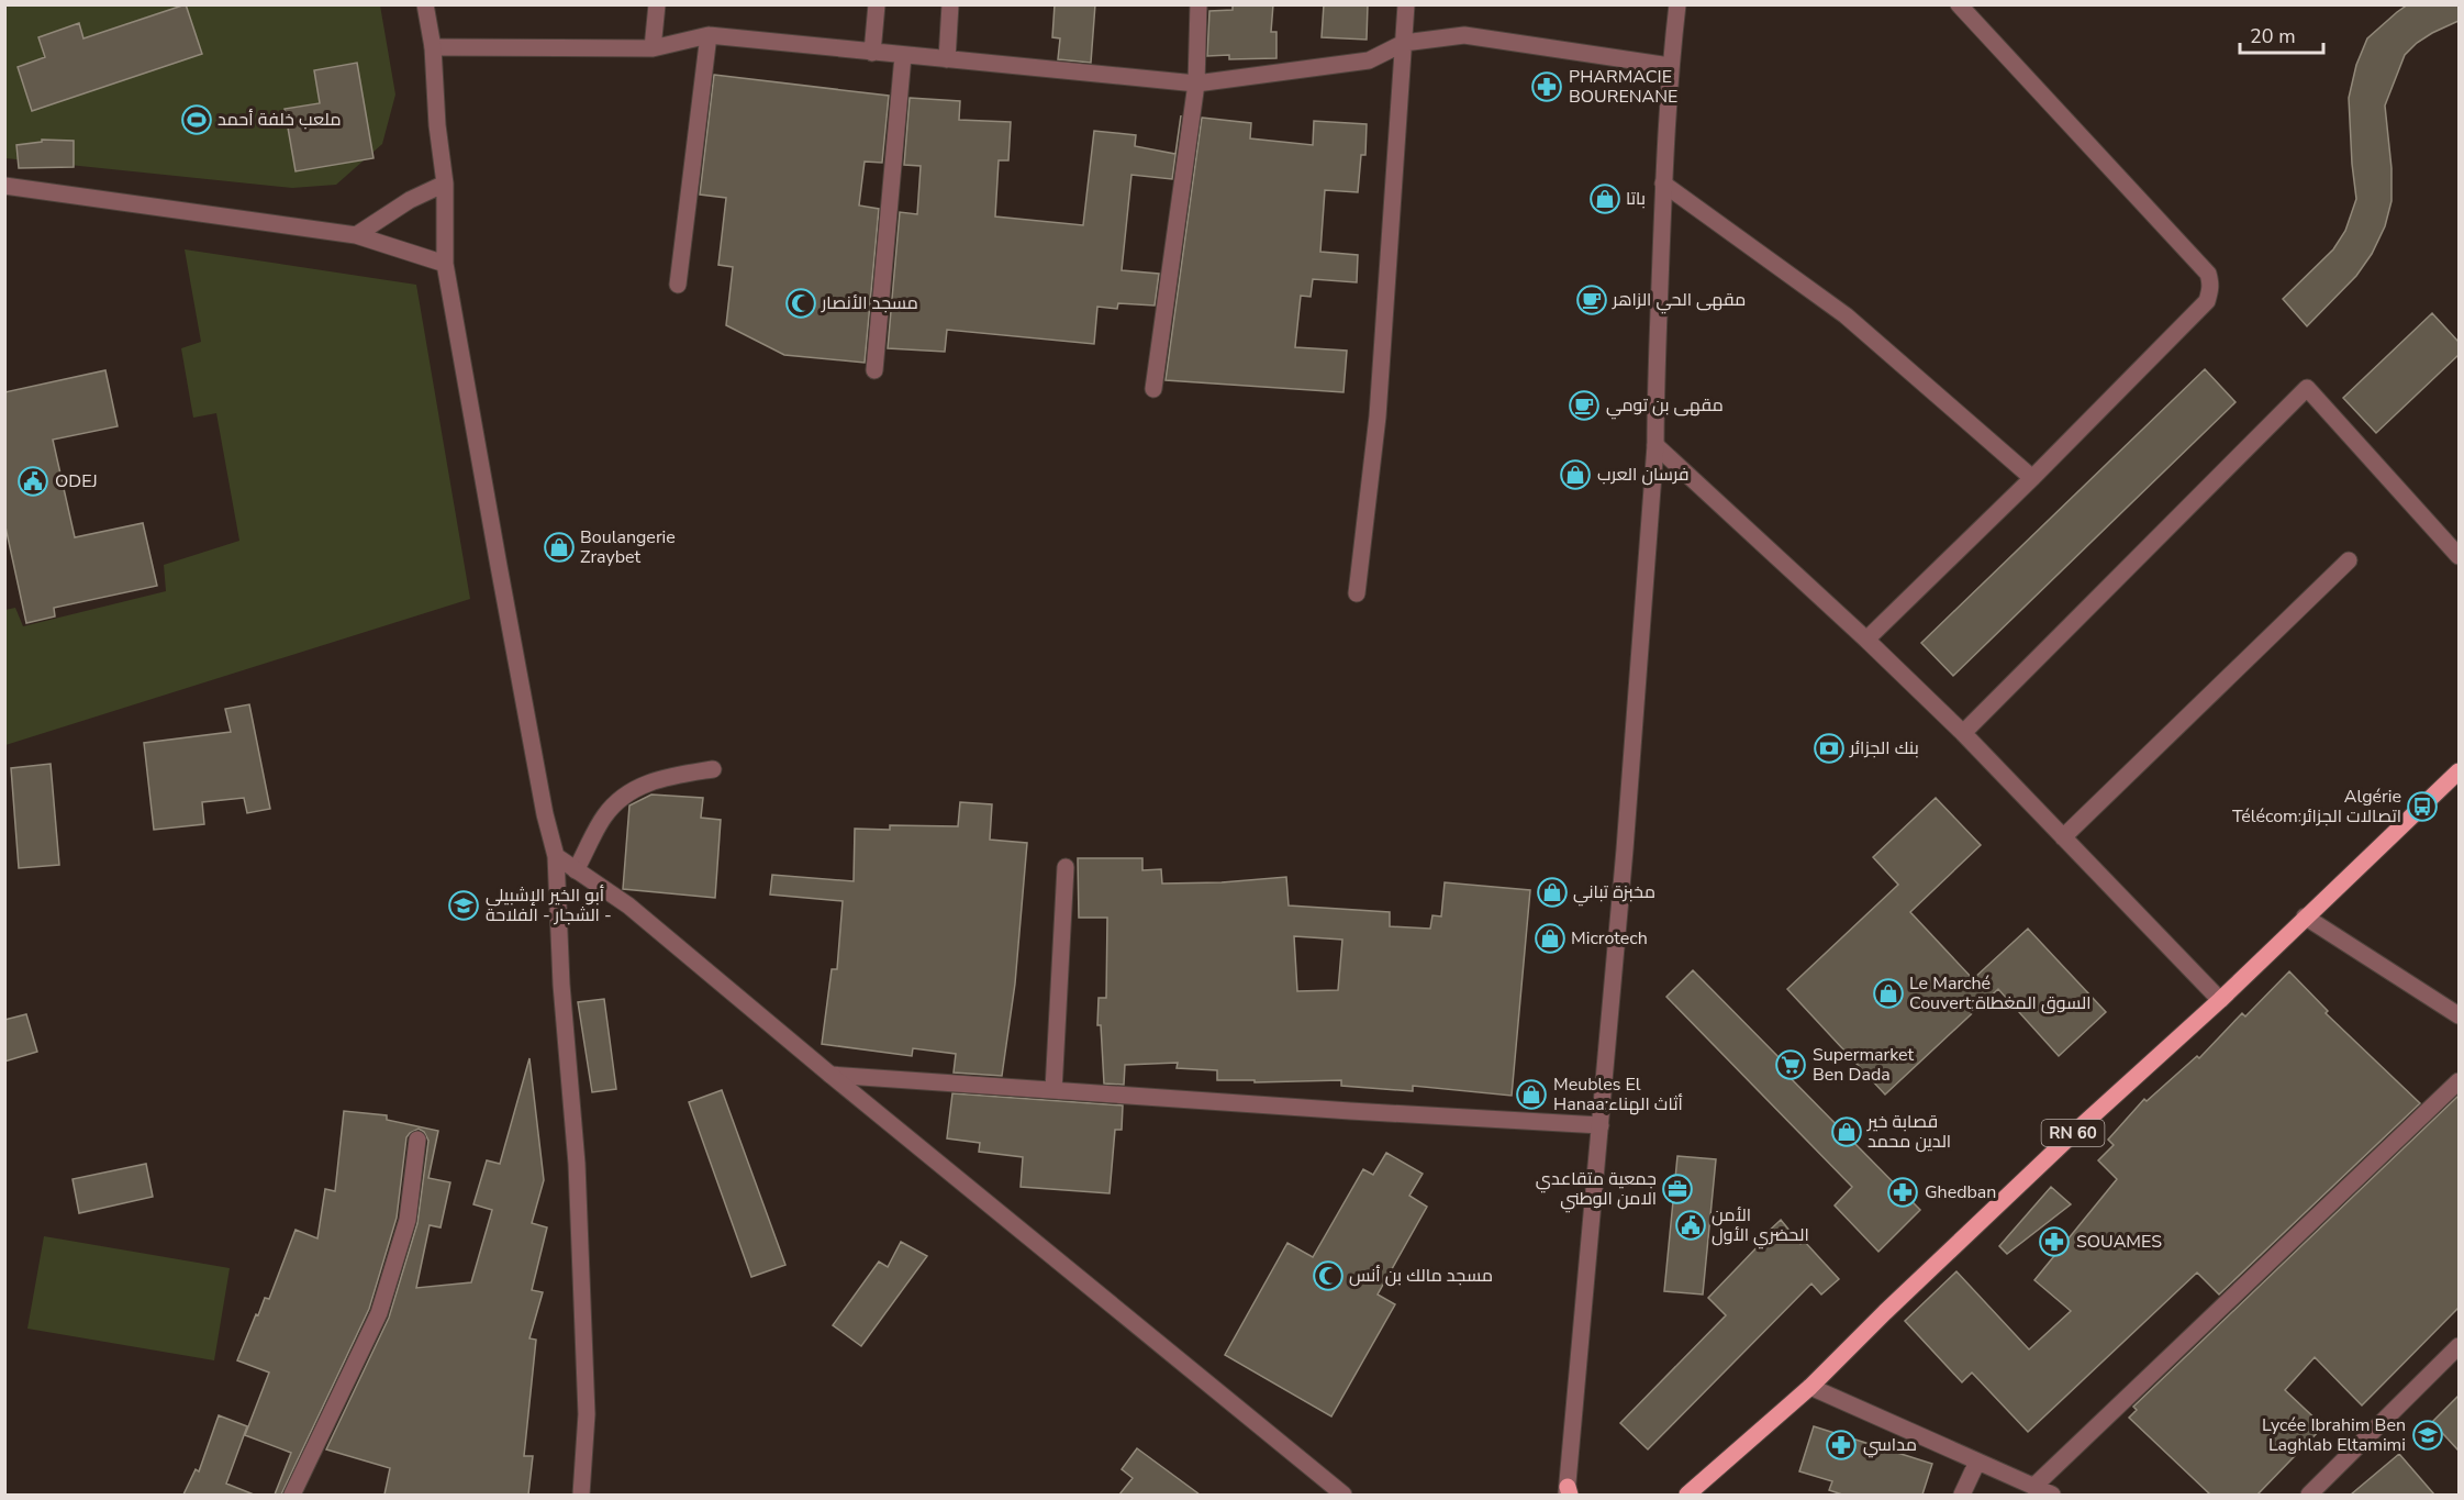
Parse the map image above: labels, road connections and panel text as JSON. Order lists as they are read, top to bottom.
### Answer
{
  "streets": {
    "main road": ["RN 60"]
  },
  "places": {
    "pharmacy": [
      "PHARMACIE BOURENANE",
      "Ghedban",
      "SOUAMES",
      "مداسي"
    ],
    "sports": ["ملعب خلفة أحمد"],
    "shop": [
      "باتا",
      "فرسان العرب",
      "Boulangerie Zraybet",
      "مخبزة تباني",
      "Microtech",
      "Le Marché Couvert;السوق المغطاة",
      "Meubles El Hanaa;أثاث الهناء",
      "قصابة خير الدين محمد"
    ],
    "cafe": ["مقهى الحي الزاهر", "مقهى بن تومي"],
    "mosque": ["مسجد الأنصار", "مسجد مالك بن أنس"],
    "public building": ["ODEJ", "الأمن الحضري الأول"],
    "bank": ["بنك الجزائر"],
    "bus stop": ["Algérie Télécom;اتصالات الجزائر"],
    "school or university": ["أبو الخير الإشبيلي الشجار - الفلاحة -", "Lycée Ibrahim Ben Laghlab Eltamimi"],
    "supermarket": ["Supermarket Ben Dada"],
    "office": ["جمعية متقاعدي الامن الوطني"]
  },
  "scale_bar": "20 m"
}
